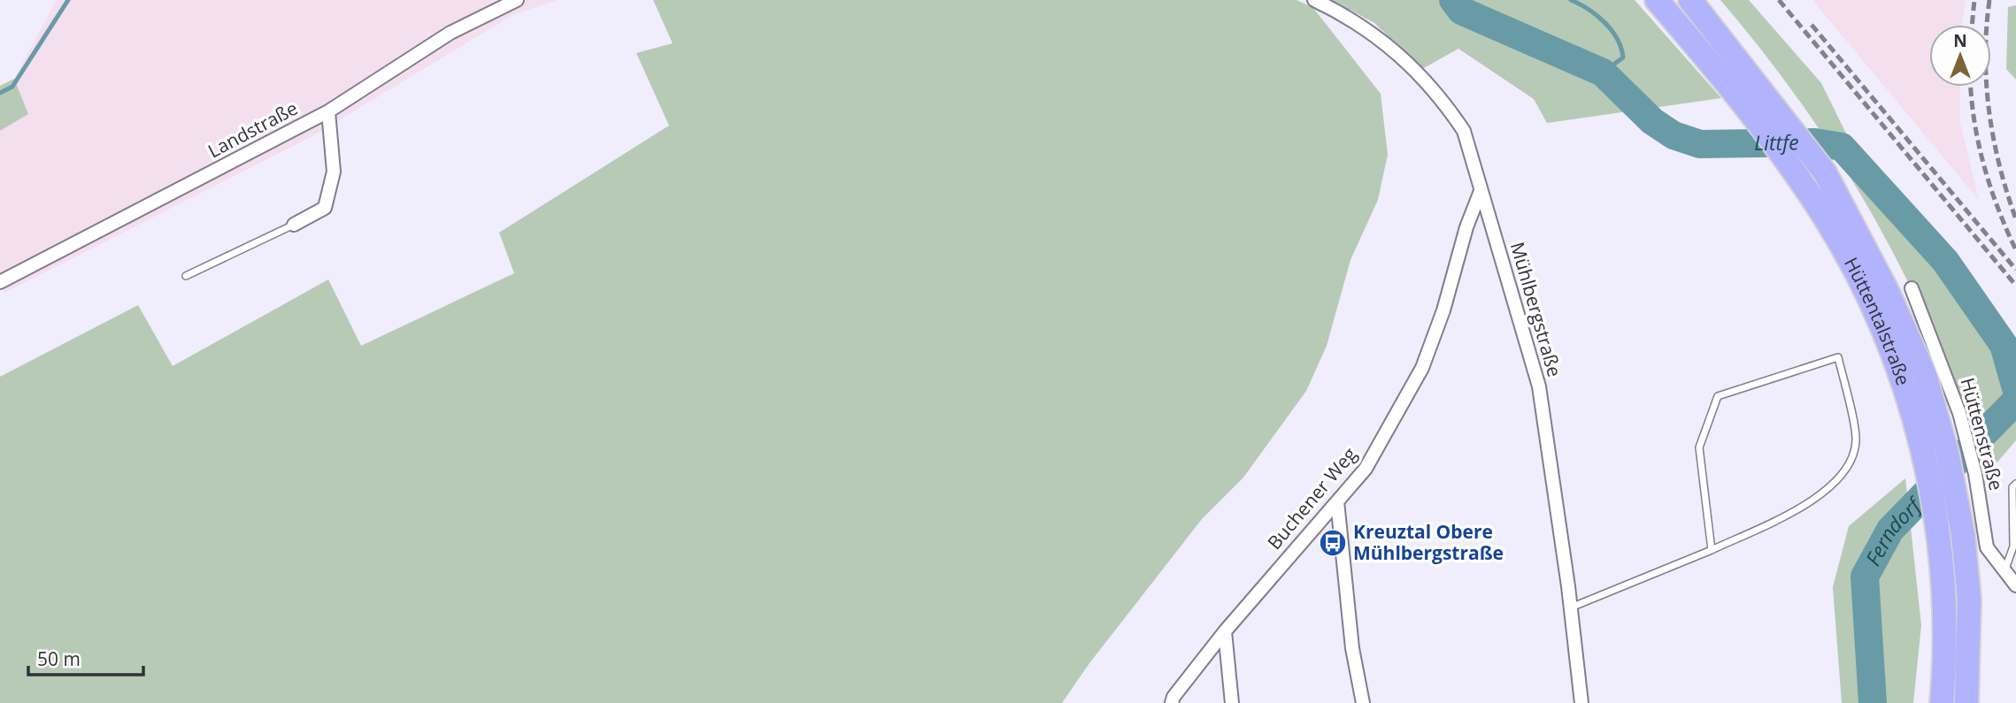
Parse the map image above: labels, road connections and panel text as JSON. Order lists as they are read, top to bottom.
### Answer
{
  "streets": {
    "highway": ["Hüttentalstraße"],
    "street": [
      "Landstraße",
      "Mühlbergstraße",
      "Hüttenstraße",
      "Buchener Weg"
    ]
  },
  "crossings": [
    ["Mühlbergstraße", "Buchener Weg"]
  ],
  "water": ["Littfe", "Ferndorf"],
  "places": {
    "bus stop": ["Kreuztal Obere Mühlbergstraße"]
  },
  "scale_bar": "50 m",
  "north": "top"
}
